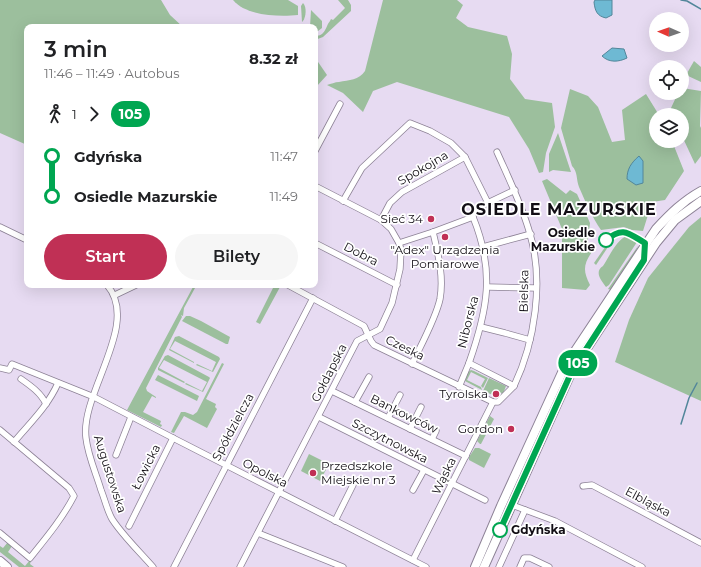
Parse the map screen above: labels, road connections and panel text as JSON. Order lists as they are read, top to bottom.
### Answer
{
  "streets": {
    "street": [
      "Spokojna",
      "Dobra",
      "Bielska",
      "Niborska",
      "Czeska",
      "Gołdapska",
      "Bankowców",
      "Spółdzielcza",
      "Szczytnowska",
      "Łowicka",
      "Opolska",
      "Augustowska",
      "Wąska",
      "Elbląska"
    ]
  },
  "crossings": [
    ["Dobra", "Gołdapska"],
    ["Niborska", "Czeska"],
    ["Czeska", "Gołdapska"],
    ["Czeska", "Spółdzielcza"],
    ["Czeska", "Wąska"],
    ["Gołdapska", "Bankowców"],
    ["Gołdapska", "Szczytnowska"],
    ["Gołdapska", "Opolska"],
    ["Bankowców", "Wąska"],
    ["Spółdzielcza", "Opolska"],
    ["Szczytnowska", "Wąska"],
    ["Łowicka", "Opolska"],
    ["Opolska", "Augustowska"],
    ["Opolska", "Wąska"]
  ],
  "districts": ["OSIEDLE MAZURSKIE"],
  "places": [
    "Sieć 34",
    "\"Adex\" Urządzenia Pomiarowe",
    "Osiedle Mazurskie",
    "Tyrolska",
    "Gordon",
    "Przedszkole Miejskie nr 3",
    "Gdyńska"
  ],
  "lines": ["bus line 105"],
  "north": "left",
  "page": {
    "on_map": "105",
    "heading": ["3 min", "11:46 – 11:49 · Autobus", "8.32 zł"],
    "legs": ["1", "105"],
    "list": [
      {
        "name": "Gdyńska",
        "value": "11:47"
      },
      {
        "name": "Osiedle Mazurskie",
        "value": "11:49"
      }
    ],
    "buttons": ["Start", "Bilety"]
  }
}
